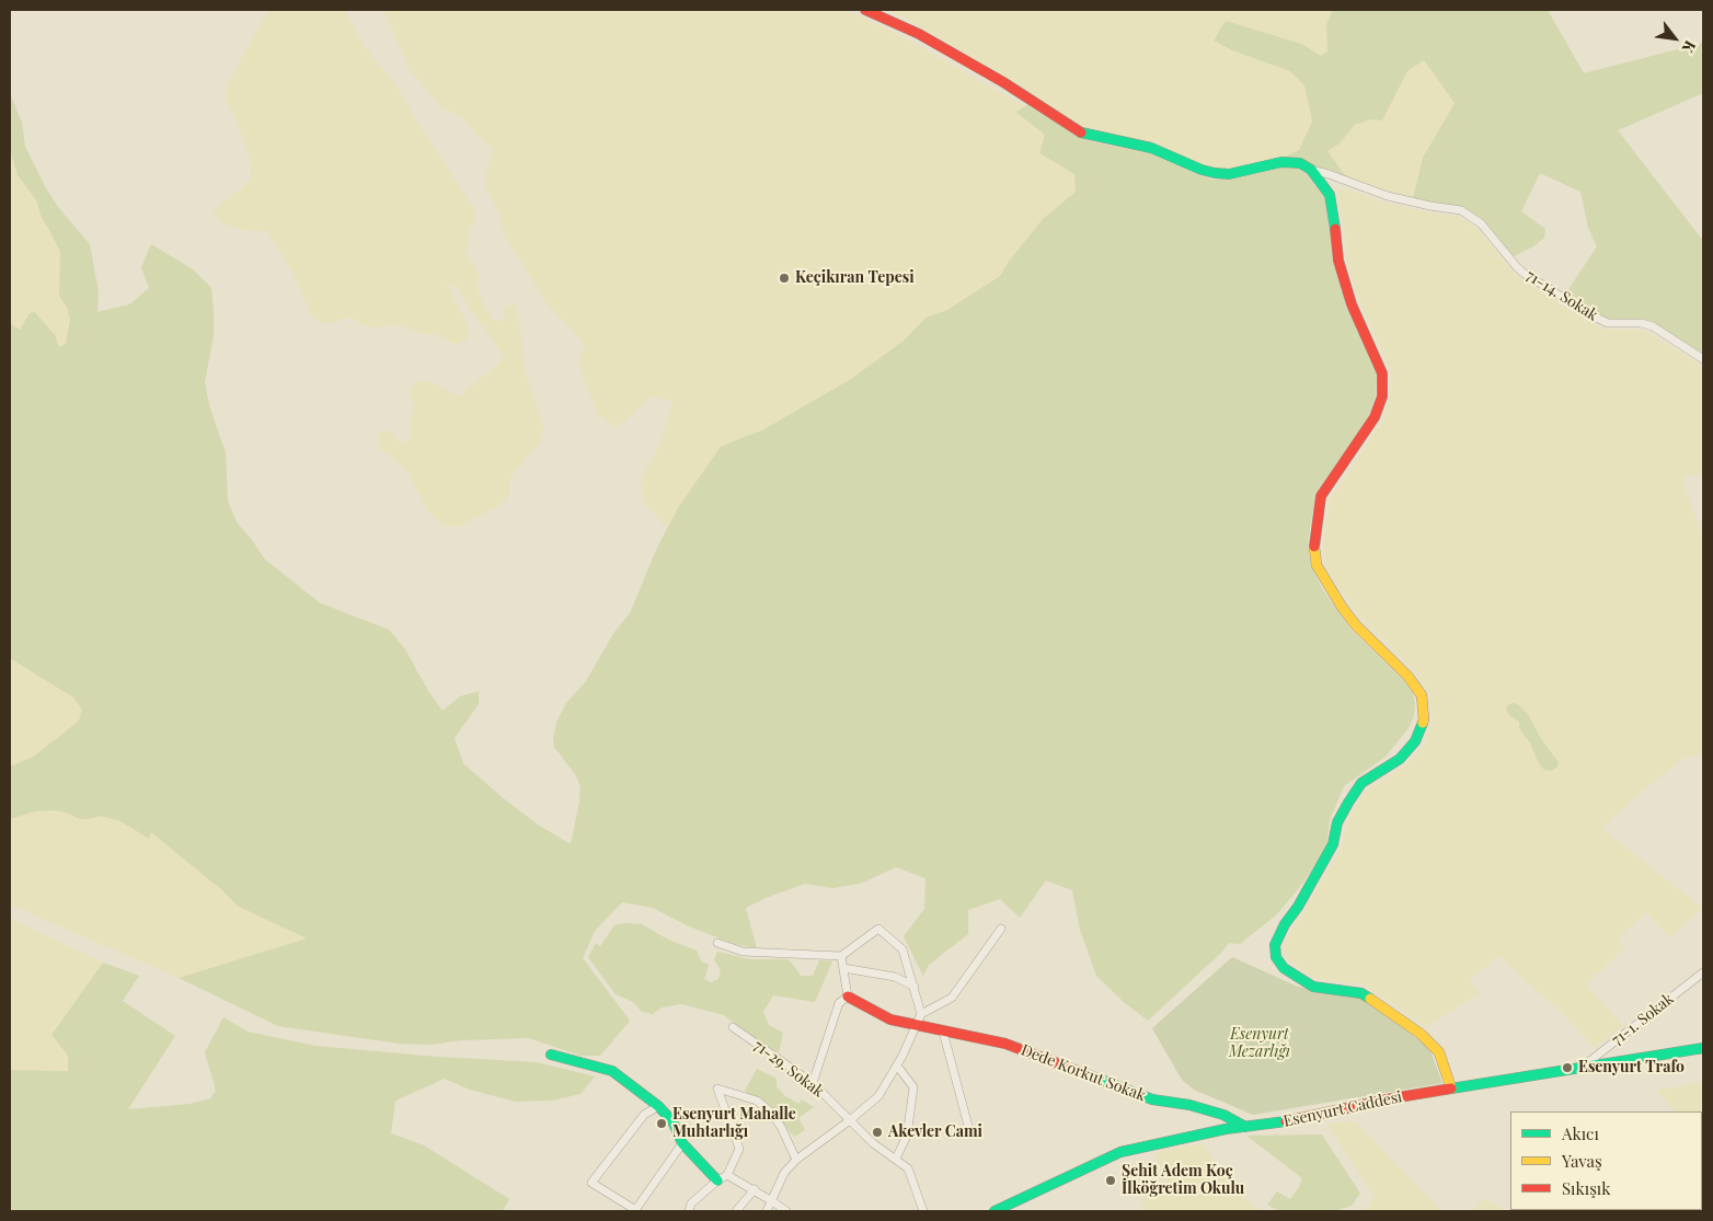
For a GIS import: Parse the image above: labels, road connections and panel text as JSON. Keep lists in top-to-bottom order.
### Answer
{
  "streets": {
    "street": [
      "71-14. Sokak",
      "71-1. Sokak",
      "71-29. Sokak",
      "Dede Korkut Sokak",
      "Esenyurt Caddesi"
    ]
  },
  "crossings": [
    ["71-1. Sokak", "Esenyurt Caddesi"],
    ["Dede Korkut Sokak", "Esenyurt Caddesi"]
  ],
  "parks": ["Esenyurt Mezarlığı"],
  "places": [
    "Keçikıran Tepesi",
    "Esenyurt Trafo",
    "Esenyurt Mahalle Muhtarlığı",
    "Akevler Cami",
    "Şehit Adem Koç İlköğretim Okulu"
  ],
  "legend": ["Akıcı", "Yavaş", "Sıkışık"],
  "north": "bottom right"
}
